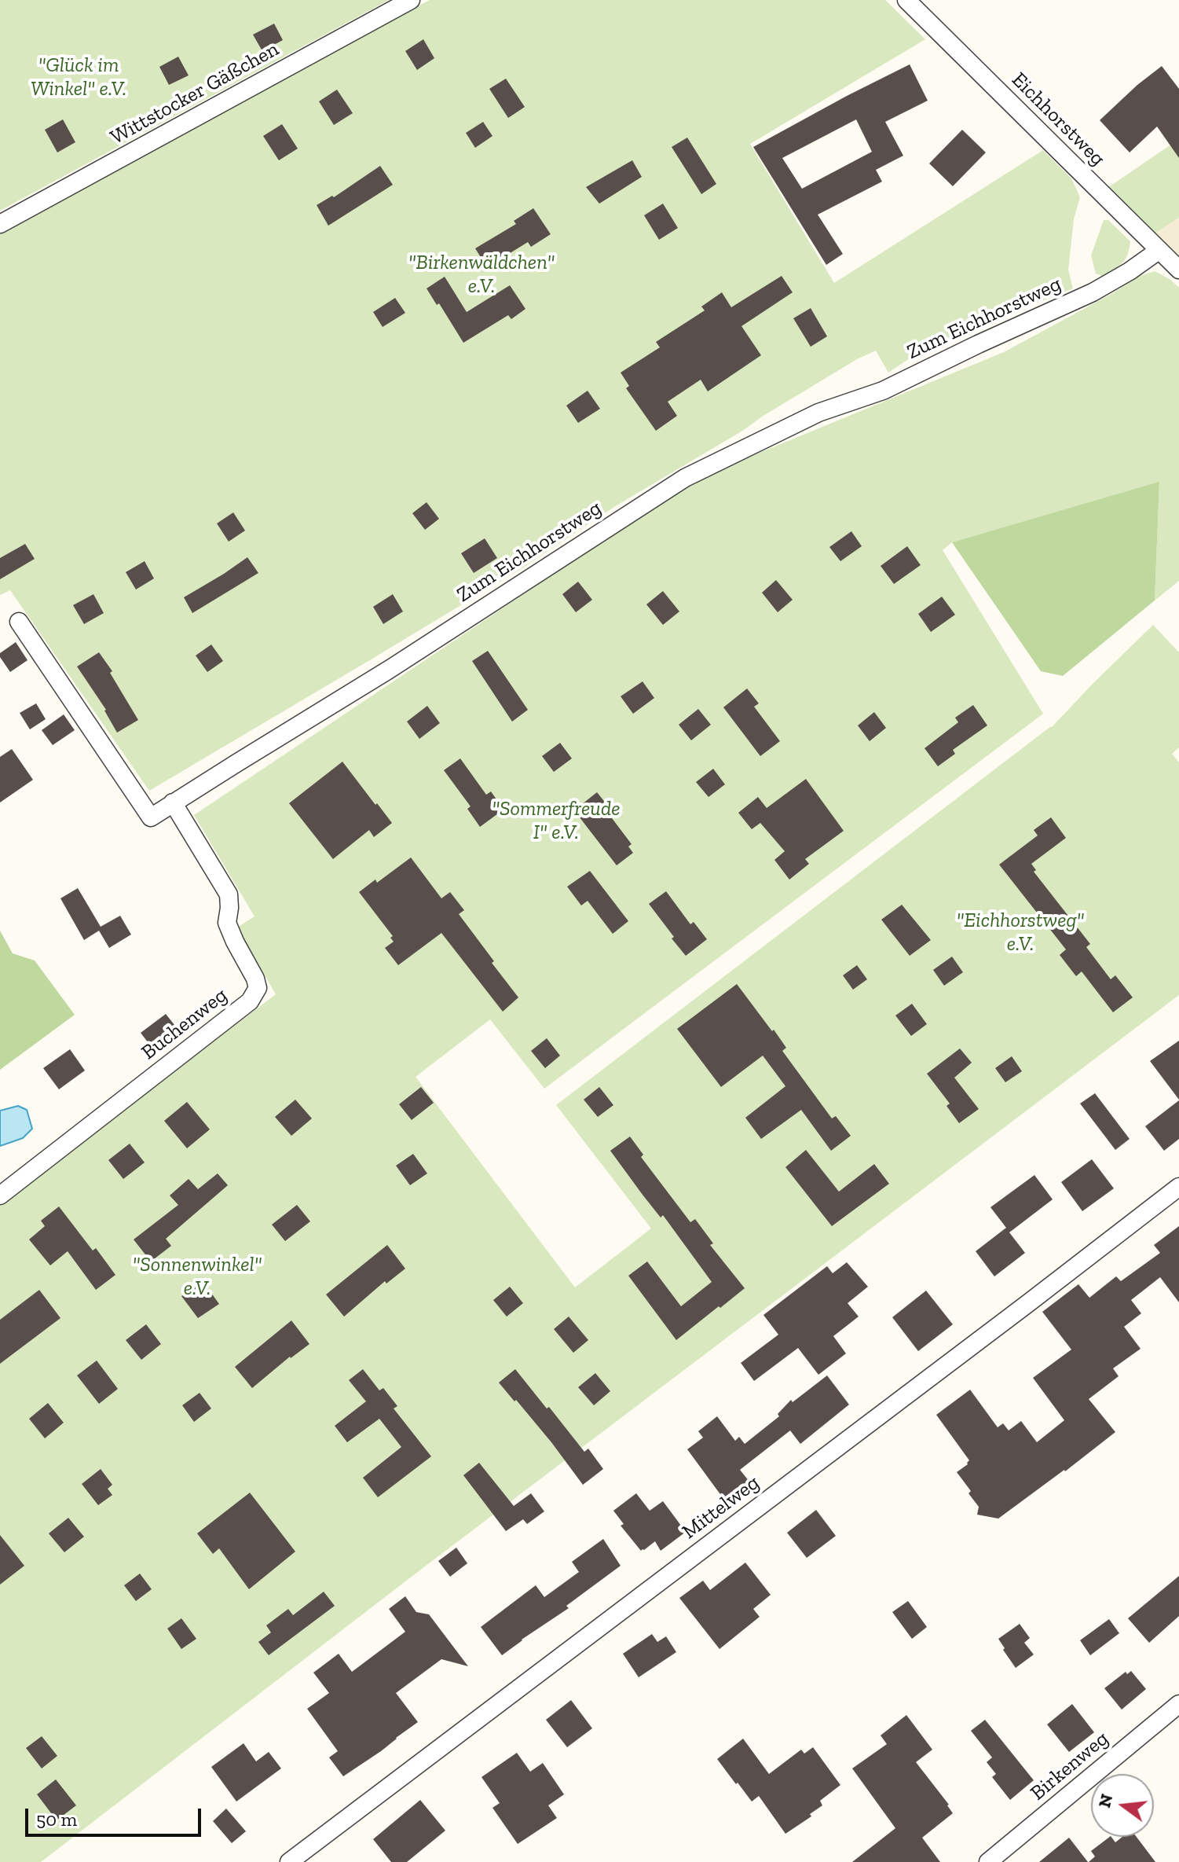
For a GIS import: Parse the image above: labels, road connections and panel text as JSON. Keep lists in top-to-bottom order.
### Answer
{
  "streets": {
    "street": [
      "Wittstocker Gäßchen",
      "Eichhorstweg",
      "Zum Eichhorstweg",
      "Buchenweg",
      "Mittelweg",
      "Birkenweg"
    ]
  },
  "crossings": [
    ["Eichhorstweg", "Zum Eichhorstweg"],
    ["Zum Eichhorstweg", "Buchenweg"]
  ],
  "parks": [
    "\"Glück im Winkel\" e.V.",
    "\"Birkenwäldchen\" e.V.",
    "\"Sommerfreude I\" e.V.",
    "\"Eichhorstweg\" e.V.",
    "\"Sonnenwinkel\" e.V."
  ],
  "scale_bar": "50 m",
  "north": "left"
}
